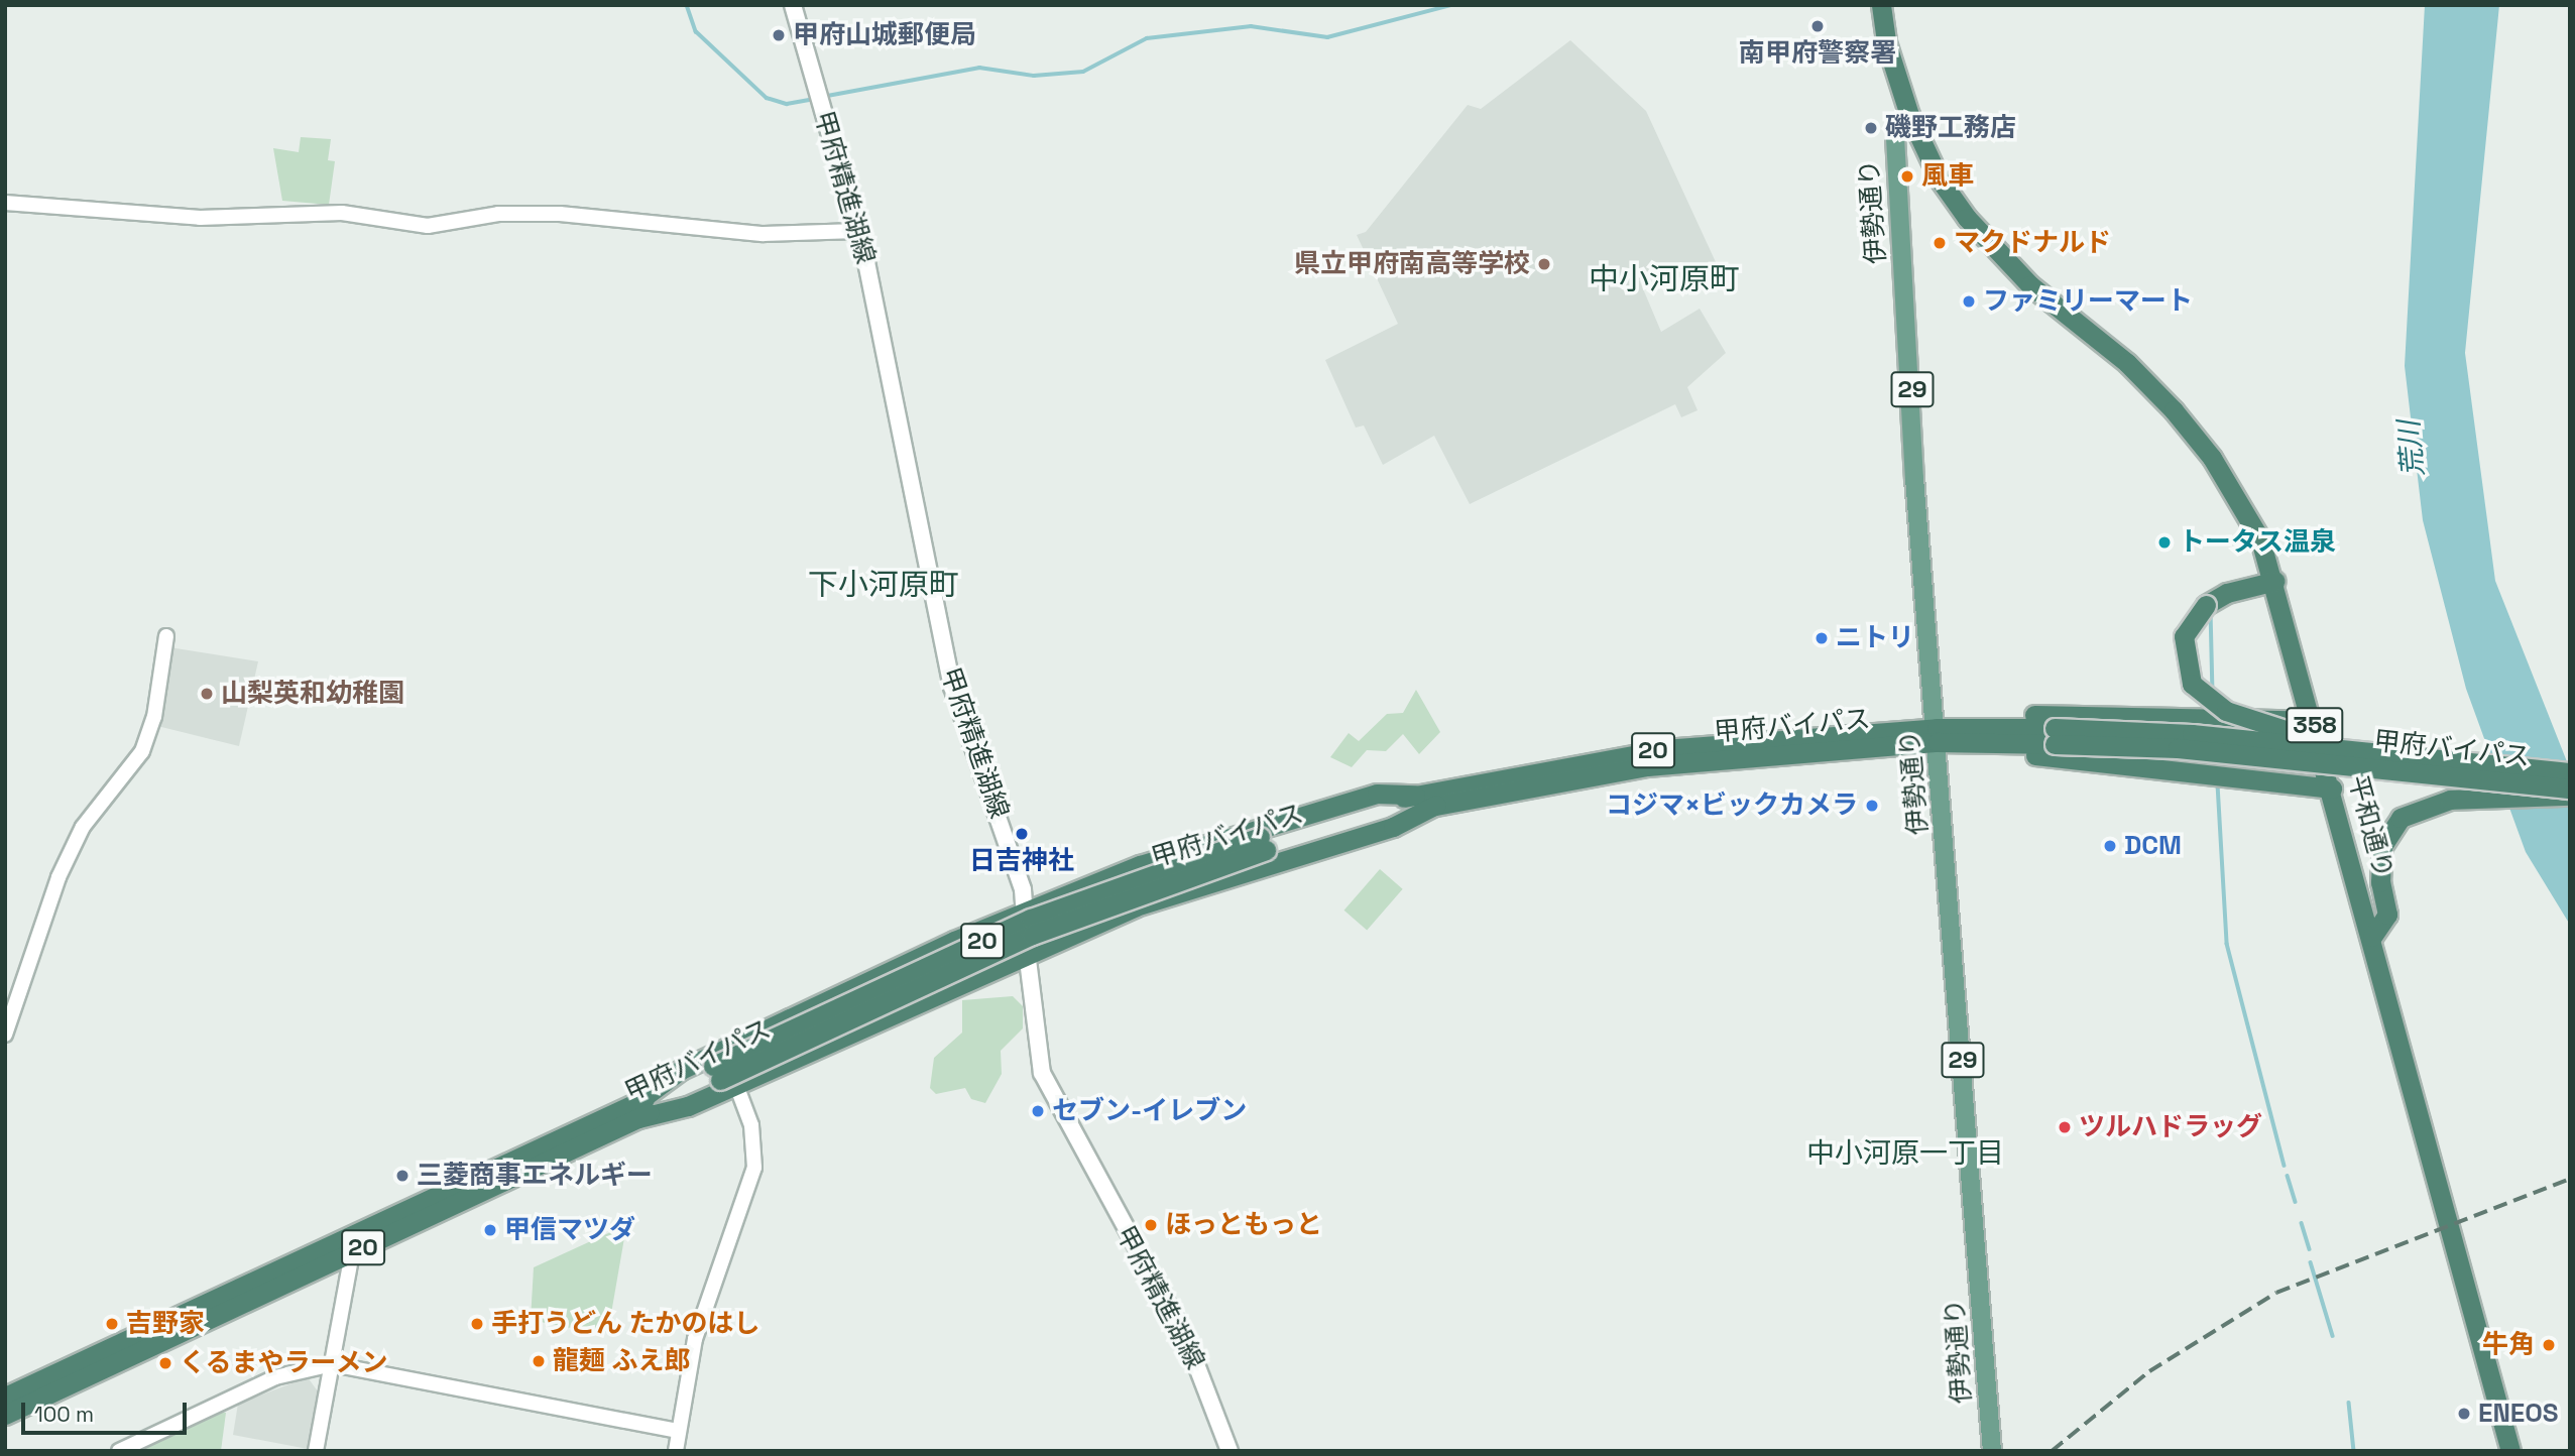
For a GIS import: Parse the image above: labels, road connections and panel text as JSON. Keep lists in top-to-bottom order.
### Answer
{
  "streets": {
    "highway": [
      "358",
      "甲府バイパス",
      "20",
      "平和通り"
    ],
    "main road": ["甲府精進湖線", "伊勢通り", "29"]
  },
  "crossings": [
    ["伊勢通り", "甲府バイパス"],
    ["伊勢通り", "平和通り"]
  ],
  "districts": ["中小河原町", "下小河原町", "中小河原一丁目"],
  "water": ["荒川"],
  "places": [
    "南甲府警察署",
    "甲府山城郵便局",
    "磯野工務店",
    "風車",
    "マクドナルド",
    "県立甲府南高等学校",
    "ファミリーマート",
    "トータス温泉",
    "ニトリ",
    "山梨英和幼稚園",
    "コジマ×ビックカメラ",
    "日吉神社",
    "DCM",
    "セブン-イレブン",
    "ツルハドラッグ",
    "三菱商事エネルギー",
    "ほっともっと",
    "甲信マツダ",
    "吉野家",
    "手打うどん たかのはし",
    "牛角",
    "龍麺 ふえ郎",
    "くるまやラーメン",
    "ENEOS"
  ],
  "scale_bar": "100 m"
}
